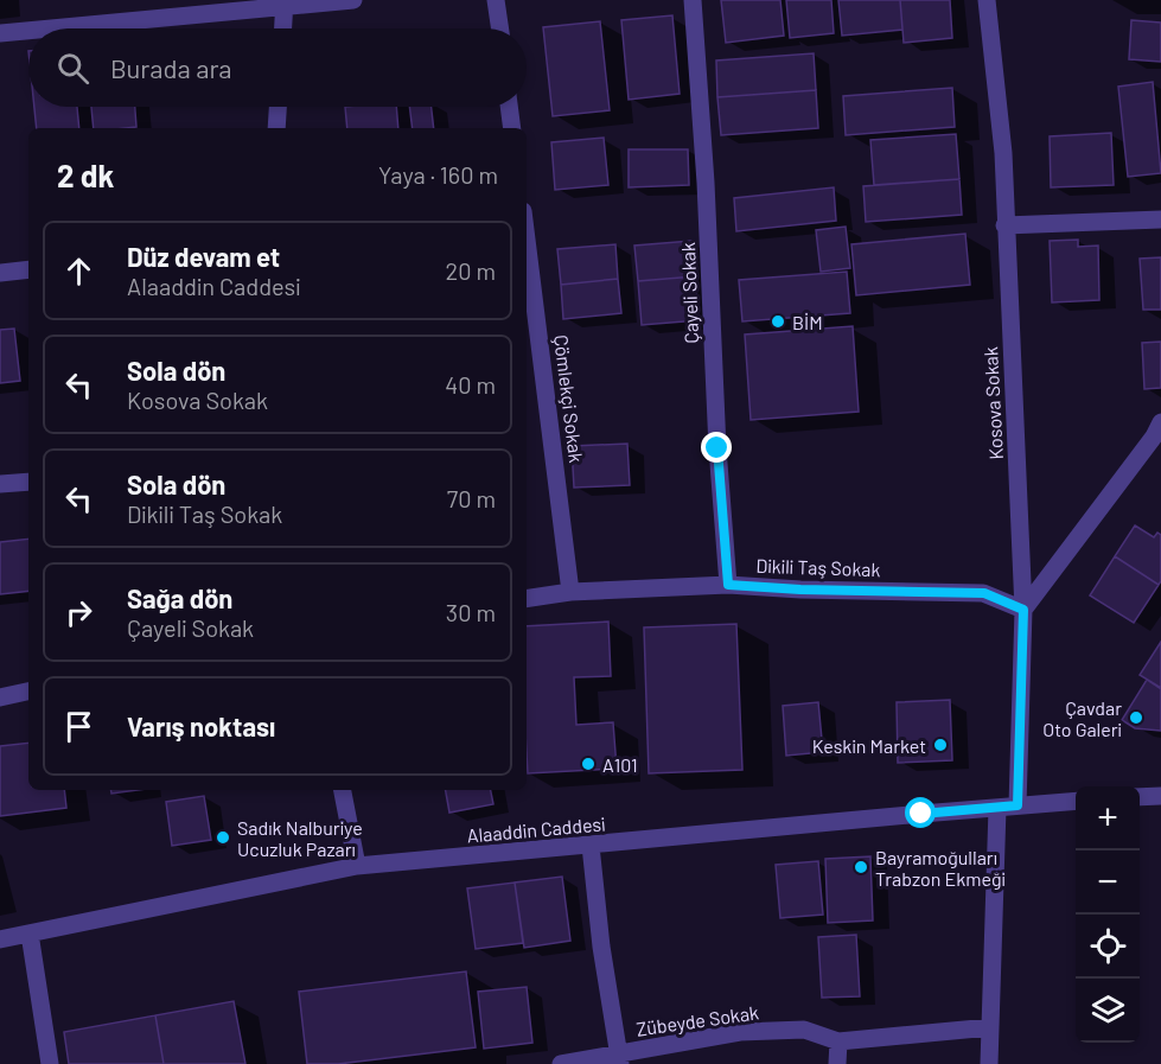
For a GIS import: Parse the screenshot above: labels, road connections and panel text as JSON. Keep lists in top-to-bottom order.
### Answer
{
  "streets": {
    "street": [
      "Çayeli Sokak",
      "Çömlekçi Sokak",
      "Kosova Sokak",
      "Dikili Taş Sokak",
      "Alaaddin Caddesi",
      "Zübeyde Sokak"
    ]
  },
  "crossings": [
    ["Çayeli Sokak", "Dikili Taş Sokak"],
    ["Çömlekçi Sokak", "Dikili Taş Sokak"],
    ["Kosova Sokak", "Dikili Taş Sokak"],
    ["Kosova Sokak", "Alaaddin Caddesi"]
  ],
  "places": [
    "BİM",
    "Çavdar Oto Galeri",
    "Keskin Market",
    "A101",
    "Sadık Nalburiye Ucuzluk Pazarı",
    "Bayramoğulları Trabzon Ekmeği"
  ],
  "page": {
    "search": "Burada ara",
    "heading": ["2 dk", "Yaya · 160 m"],
    "list": [
      ["Düz devam et", "Alaaddin Caddesi", "20 m"],
      ["Sola dön", "Kosova Sokak", "40 m"],
      ["Sola dön", "Dikili Taş Sokak", "70 m"],
      ["Sağa dön", "Çayeli Sokak", "30 m"],
      "Varış noktası"
    ],
    "map_buttons": ["+", "−"]
  }
}
